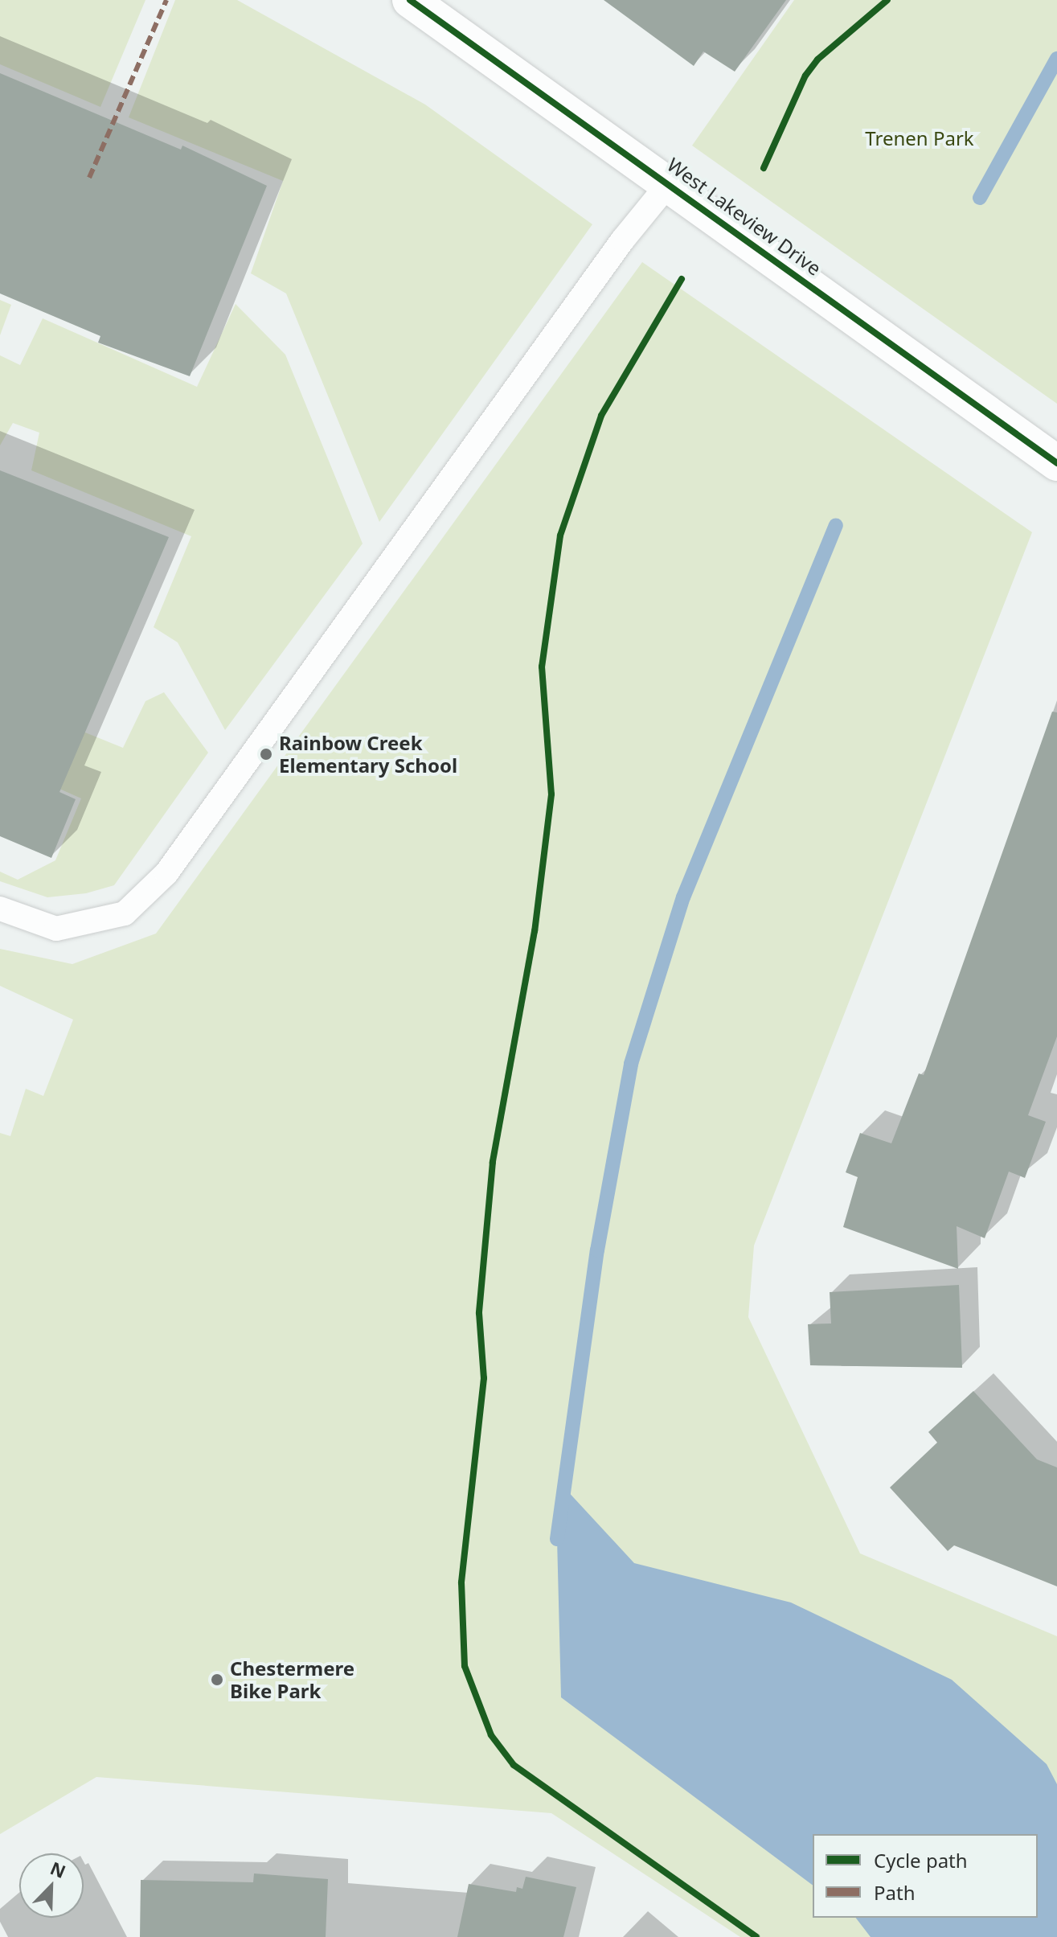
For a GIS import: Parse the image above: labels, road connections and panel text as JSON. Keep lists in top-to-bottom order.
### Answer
{
  "streets": {
    "street": ["West Lakeview Drive"]
  },
  "parks": ["Trenen Park"],
  "places": ["Rainbow Creek Elementary School", "Chestermere Bike Park"],
  "legend": ["Cycle path", "Path"],
  "north": "top right"
}
